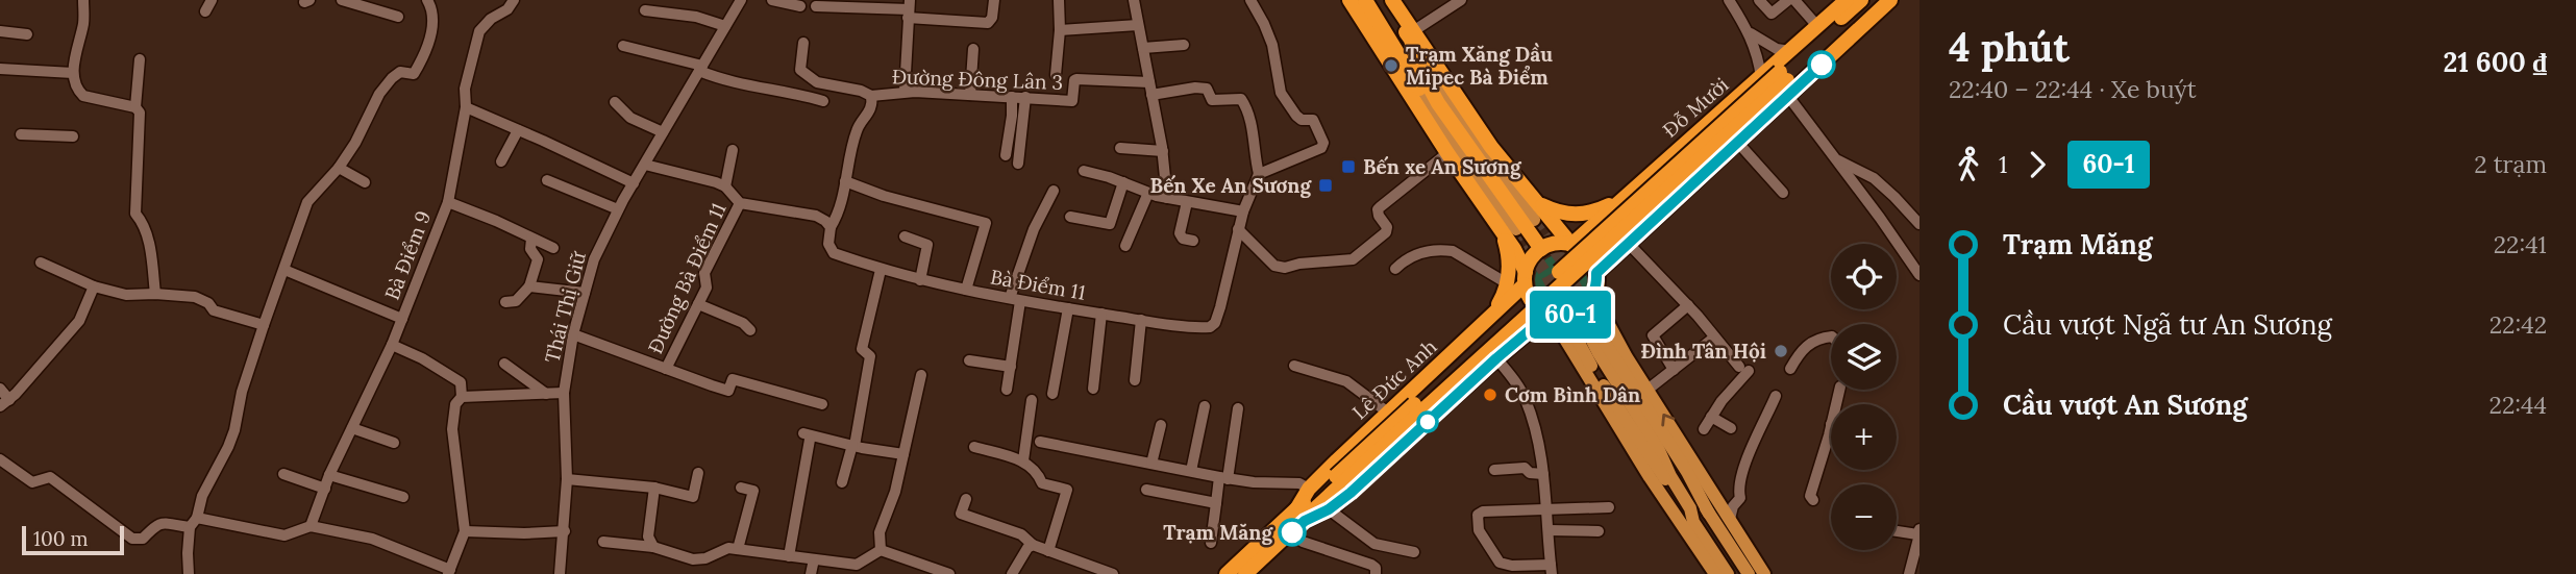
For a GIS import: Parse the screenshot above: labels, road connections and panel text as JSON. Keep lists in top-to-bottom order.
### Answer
{
  "streets": {
    "highway": ["Đỗ Mười", "Lê Đức Anh"],
    "street": [
      "Đường Đông Lân 3",
      "Bà Điểm 9",
      "Đường Bà Điểm 11",
      "Bà Điểm 11",
      "Thái Thị Giữ"
    ]
  },
  "crossings": [
    ["Đỗ Mười", "Lê Đức Anh"]
  ],
  "places": {
    "other": [
      "Trạm Xăng Dầu Mipec Bà Điểm",
      "Đình Tân Hội",
      "Cơm Bình Dân",
      "Trạm Măng"
    ],
    "transit": ["Bến xe An Sương", "Bến Xe An Sương"]
  },
  "lines": ["bus line 60-1"],
  "scale_bar": "100 m",
  "page": {
    "on_map": "60-1",
    "heading": ["4 phút", "22:40 – 22:44 · Xe buýt", "21 600 ₫"],
    "legs": ["1", "60-1", "2 trạm"],
    "list": [
      {
        "name": "Trạm Măng",
        "value": "22:41"
      },
      {
        "name": "Cầu vượt Ngã tư An Sương",
        "value": "22:42"
      },
      {
        "name": "Cầu vượt An Sương",
        "value": "22:44"
      }
    ],
    "map_buttons": ["+", "−"],
    "scale": "100 m"
  }
}
